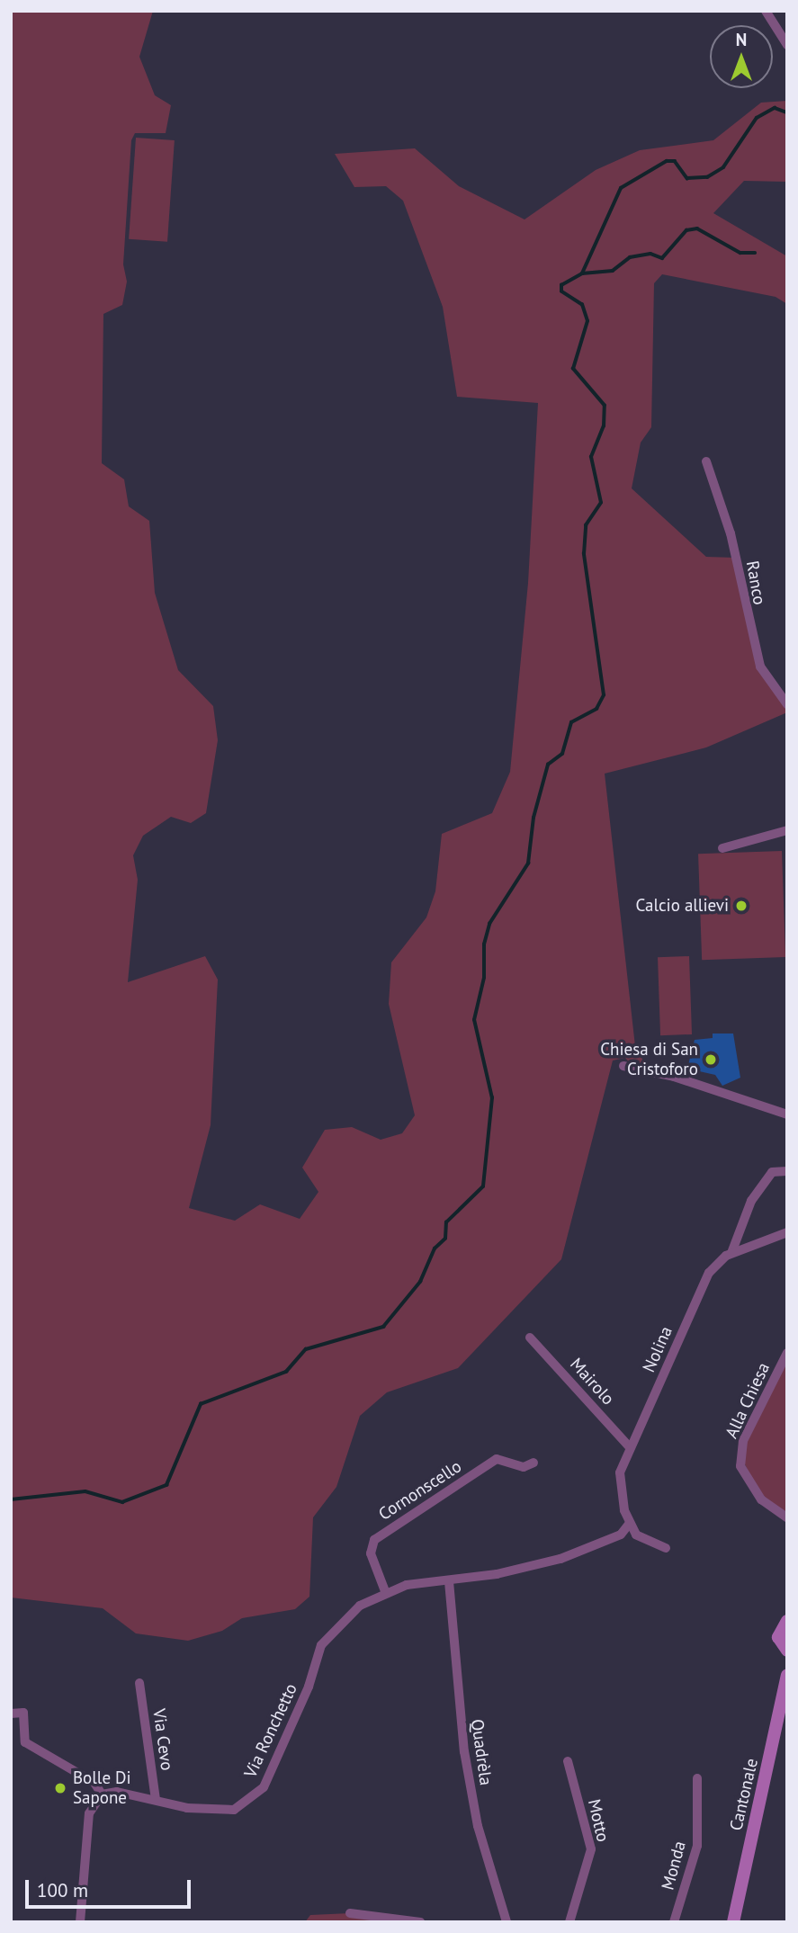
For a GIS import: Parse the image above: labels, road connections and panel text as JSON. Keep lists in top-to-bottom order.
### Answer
{
  "streets": {
    "street": [
      "Ranco",
      "Nolina",
      "Mairolo",
      "Alla Chiesa",
      "Cornonscello",
      "Via Ronchetto",
      "Via Cevo",
      "Quadrèla",
      "Cantonale",
      "Motto",
      "Monda"
    ]
  },
  "crossings": [
    ["Nolina", "Mairolo"],
    ["Cornonscello", "Via Ronchetto"],
    ["Via Ronchetto", "Via Cevo"]
  ],
  "places": ["Calcio allievi", "Chiesa di San Cristoforo", "Bolle Di Sapone"],
  "scale_bar": "100 m",
  "north": "top"
}
